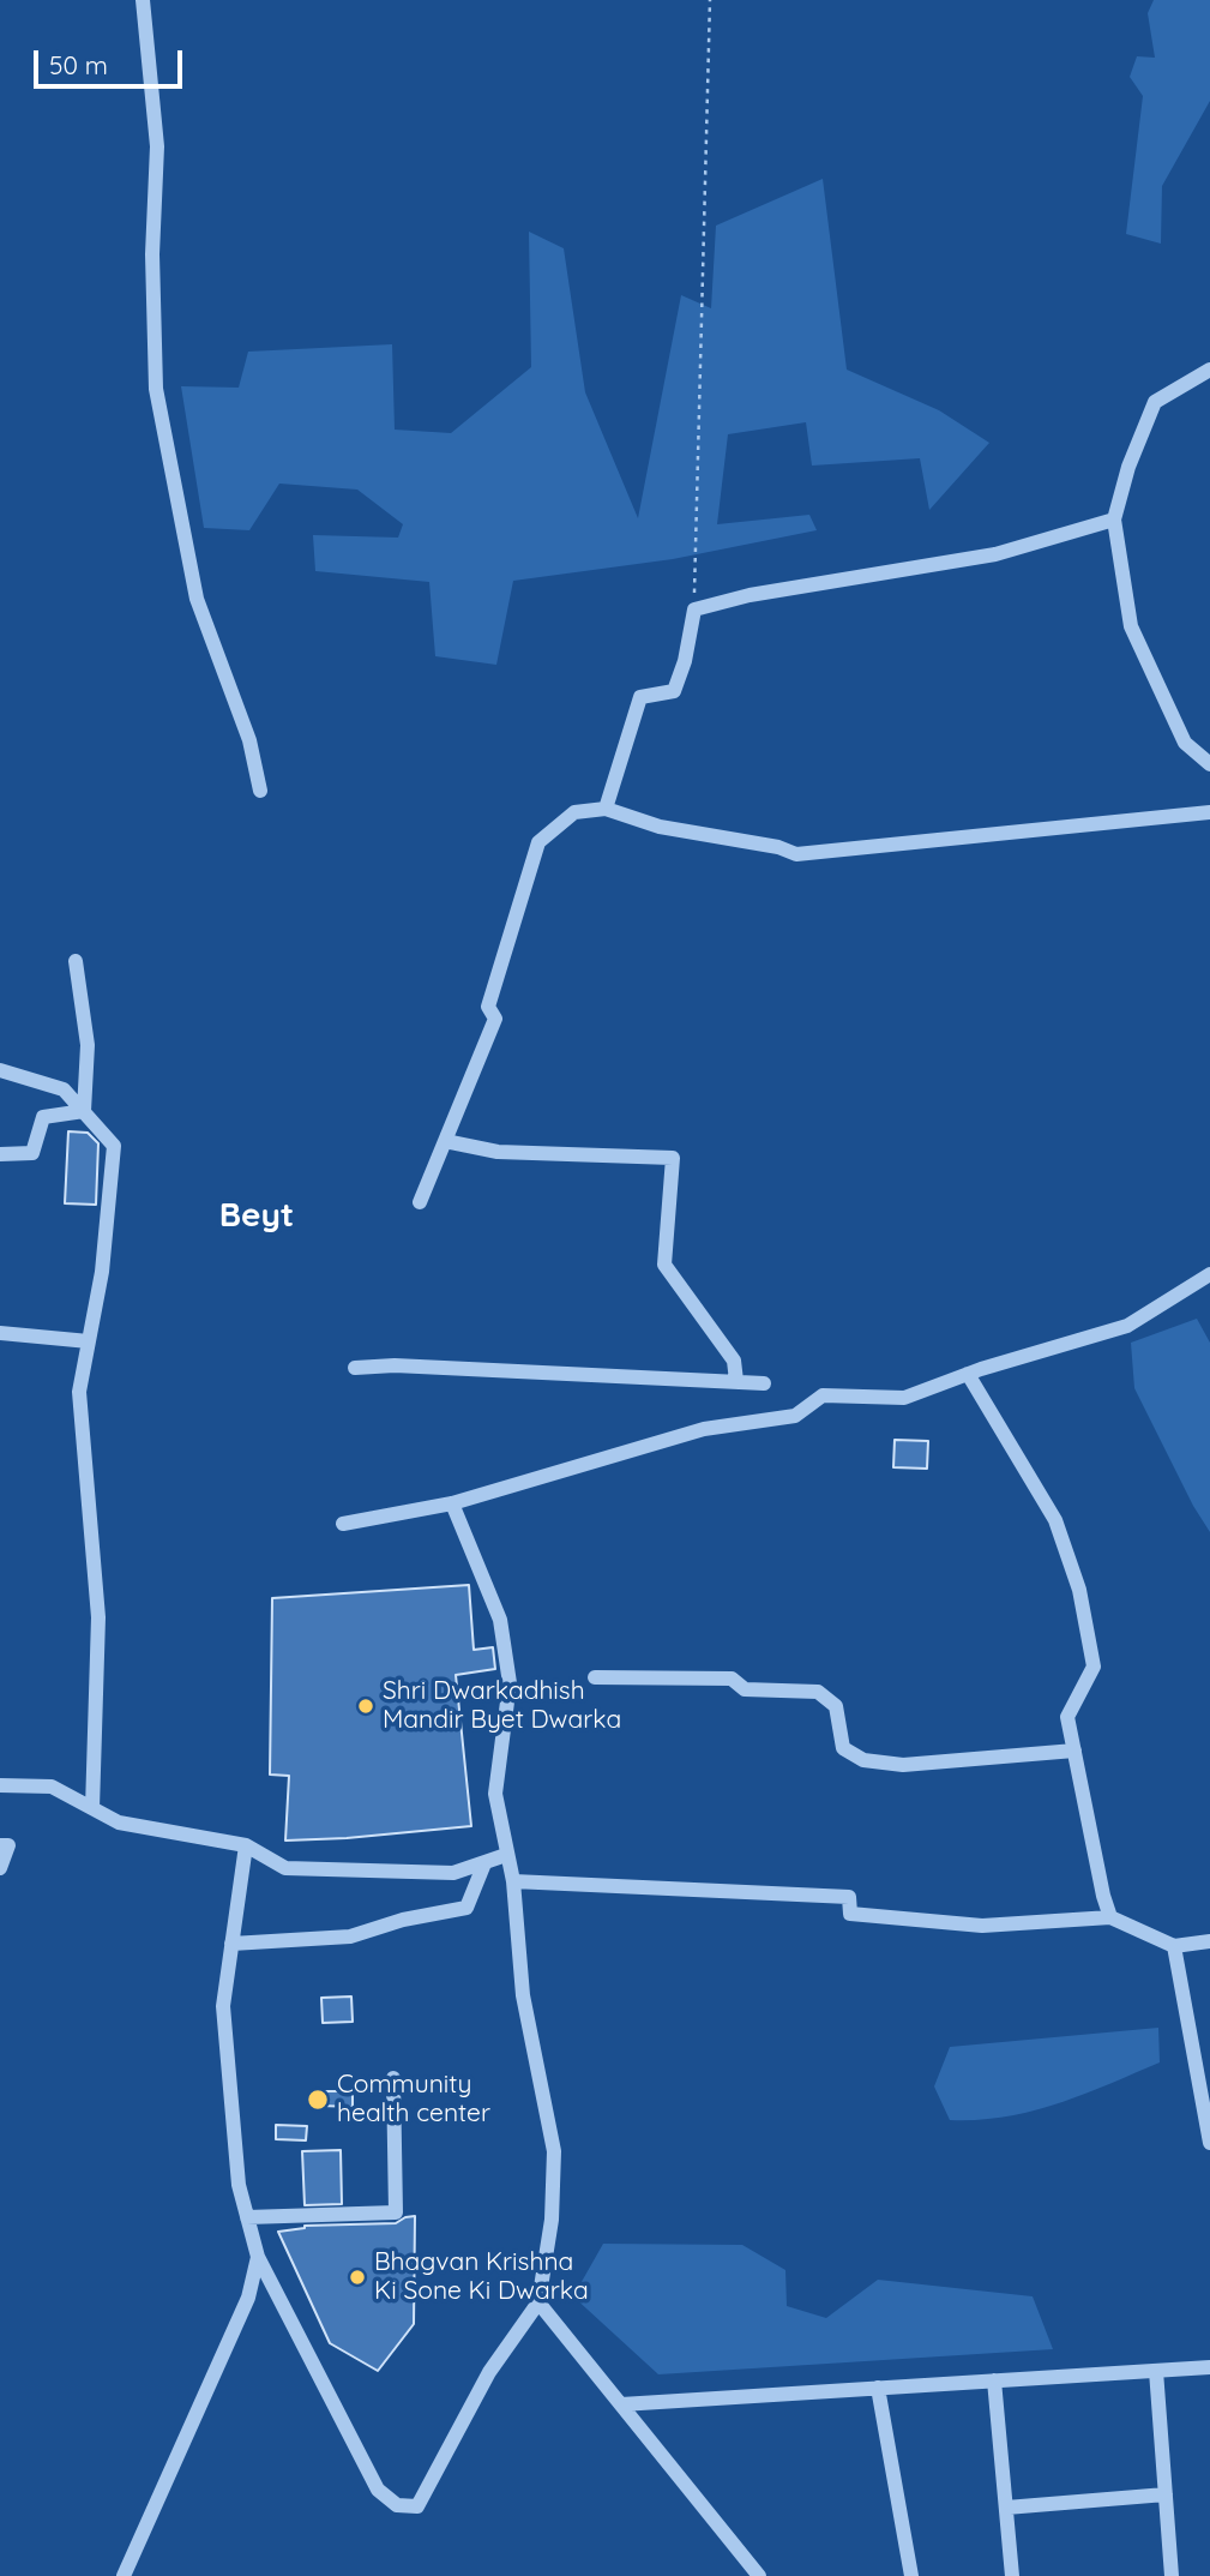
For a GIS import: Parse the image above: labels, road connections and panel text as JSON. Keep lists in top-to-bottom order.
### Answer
{
  "districts": ["Beyt"],
  "places": ["Shri Dwarkadhish Mandir Byet Dwarka", "Community health center", "Bhagvan Krishna Ki Sone Ki Dwarka"],
  "scale_bar": "50 m"
}
